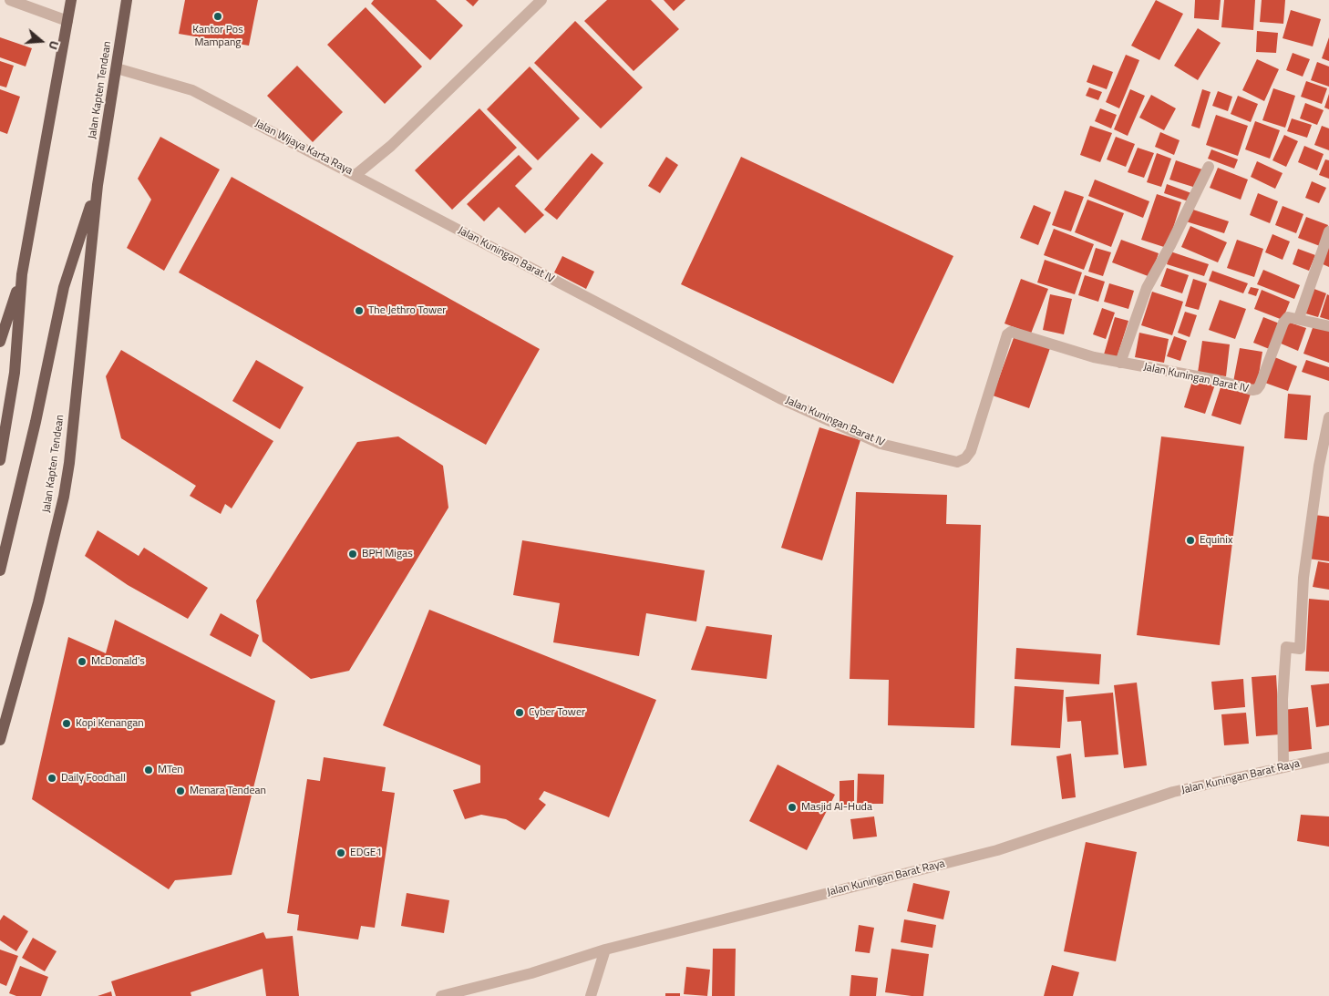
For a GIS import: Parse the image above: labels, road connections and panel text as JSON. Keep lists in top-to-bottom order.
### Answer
{
  "streets": {
    "main road": ["Jalan Kapten Tendean"],
    "street": ["Jalan Wijaya Karta Raya", "Jalan Kuningan Barat IV", "Jalan Kuningan Barat Raya"]
  },
  "crossings": [
    ["Jalan Kapten Tendean", "Jalan Wijaya Karta Raya"],
    ["Jalan Wijaya Karta Raya", "Jalan Kuningan Barat IV"]
  ],
  "places": [
    "Kantor Pos Mampang",
    "The Jethro Tower",
    "Equinix",
    "BPH Migas",
    "McDonald's",
    "Cyber Tower",
    "Kopi Kenangan",
    "MTen",
    "Daily Foodhall",
    "Menara Tendean",
    "Masjid Al-Huda",
    "EDGE1"
  ],
  "north": "right"
}
